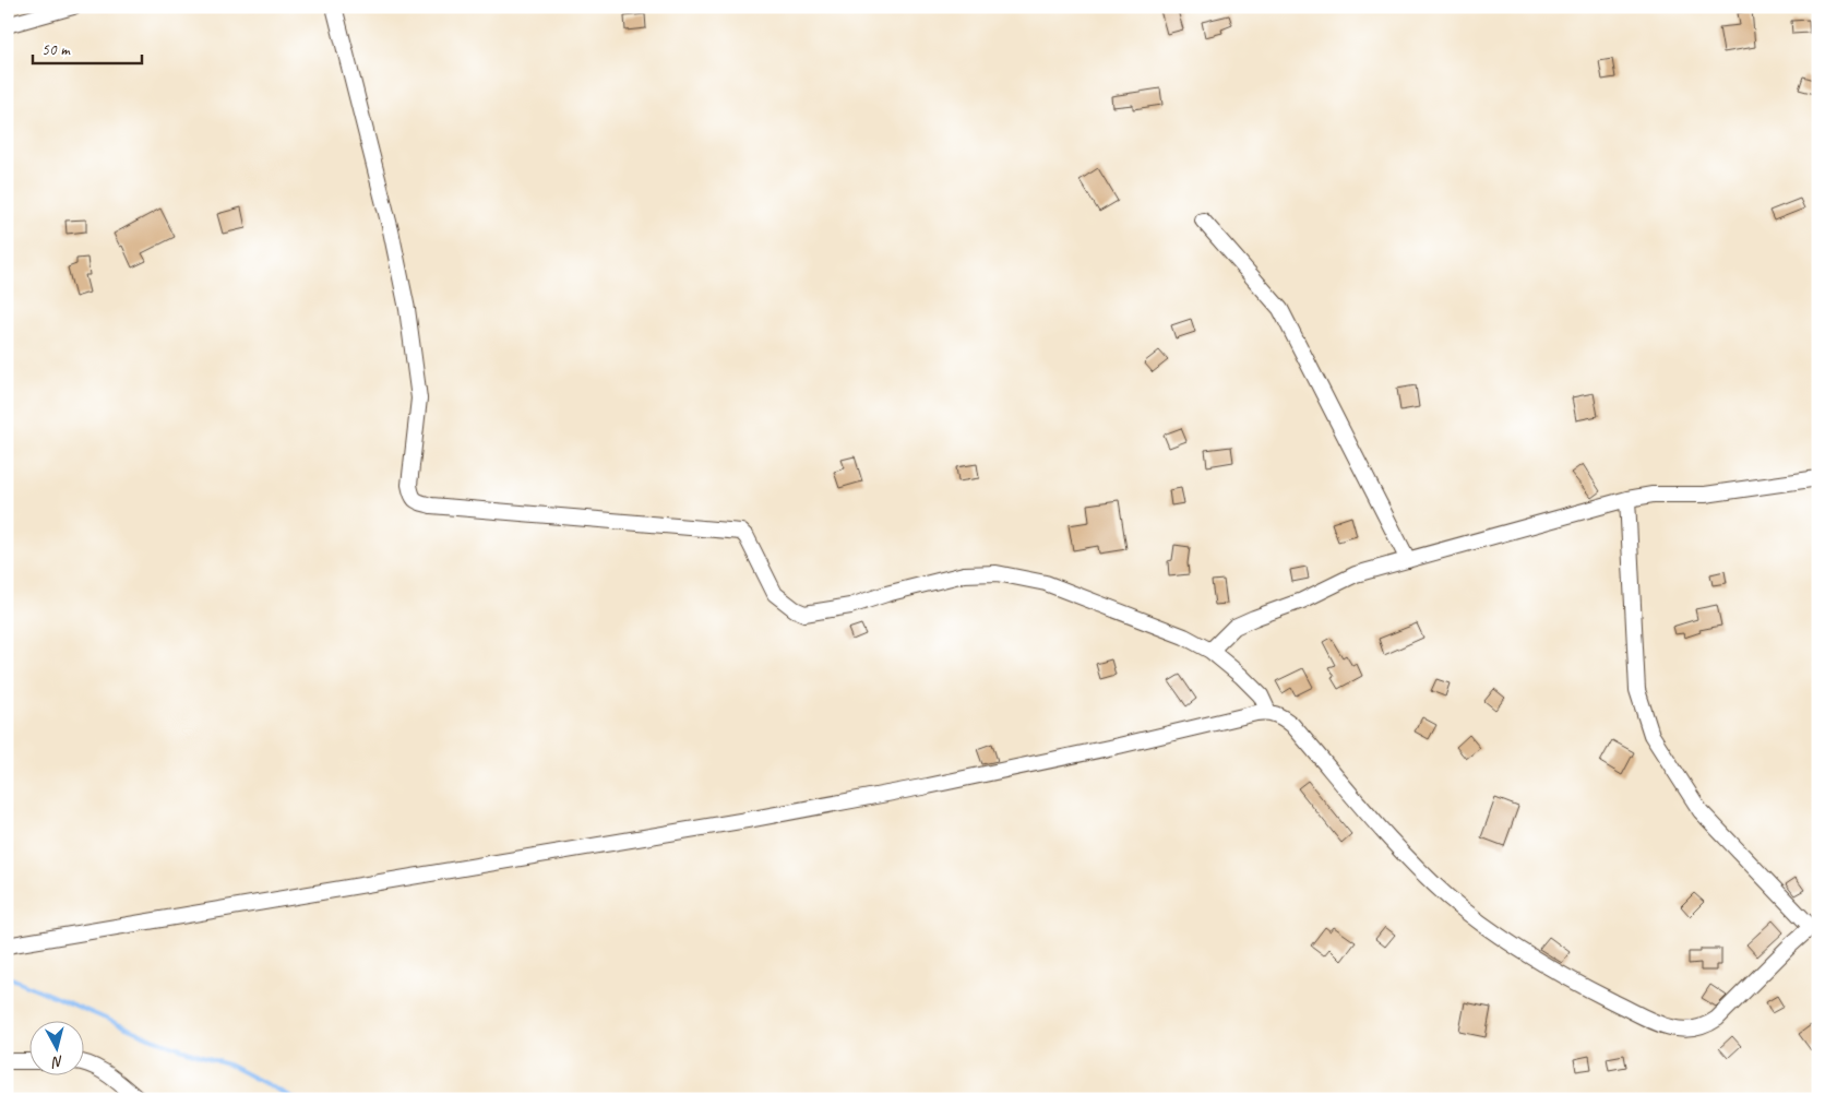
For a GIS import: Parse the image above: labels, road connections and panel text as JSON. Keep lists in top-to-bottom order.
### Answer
{
  "scale_bar": "50 m",
  "north": "bottom"
}
